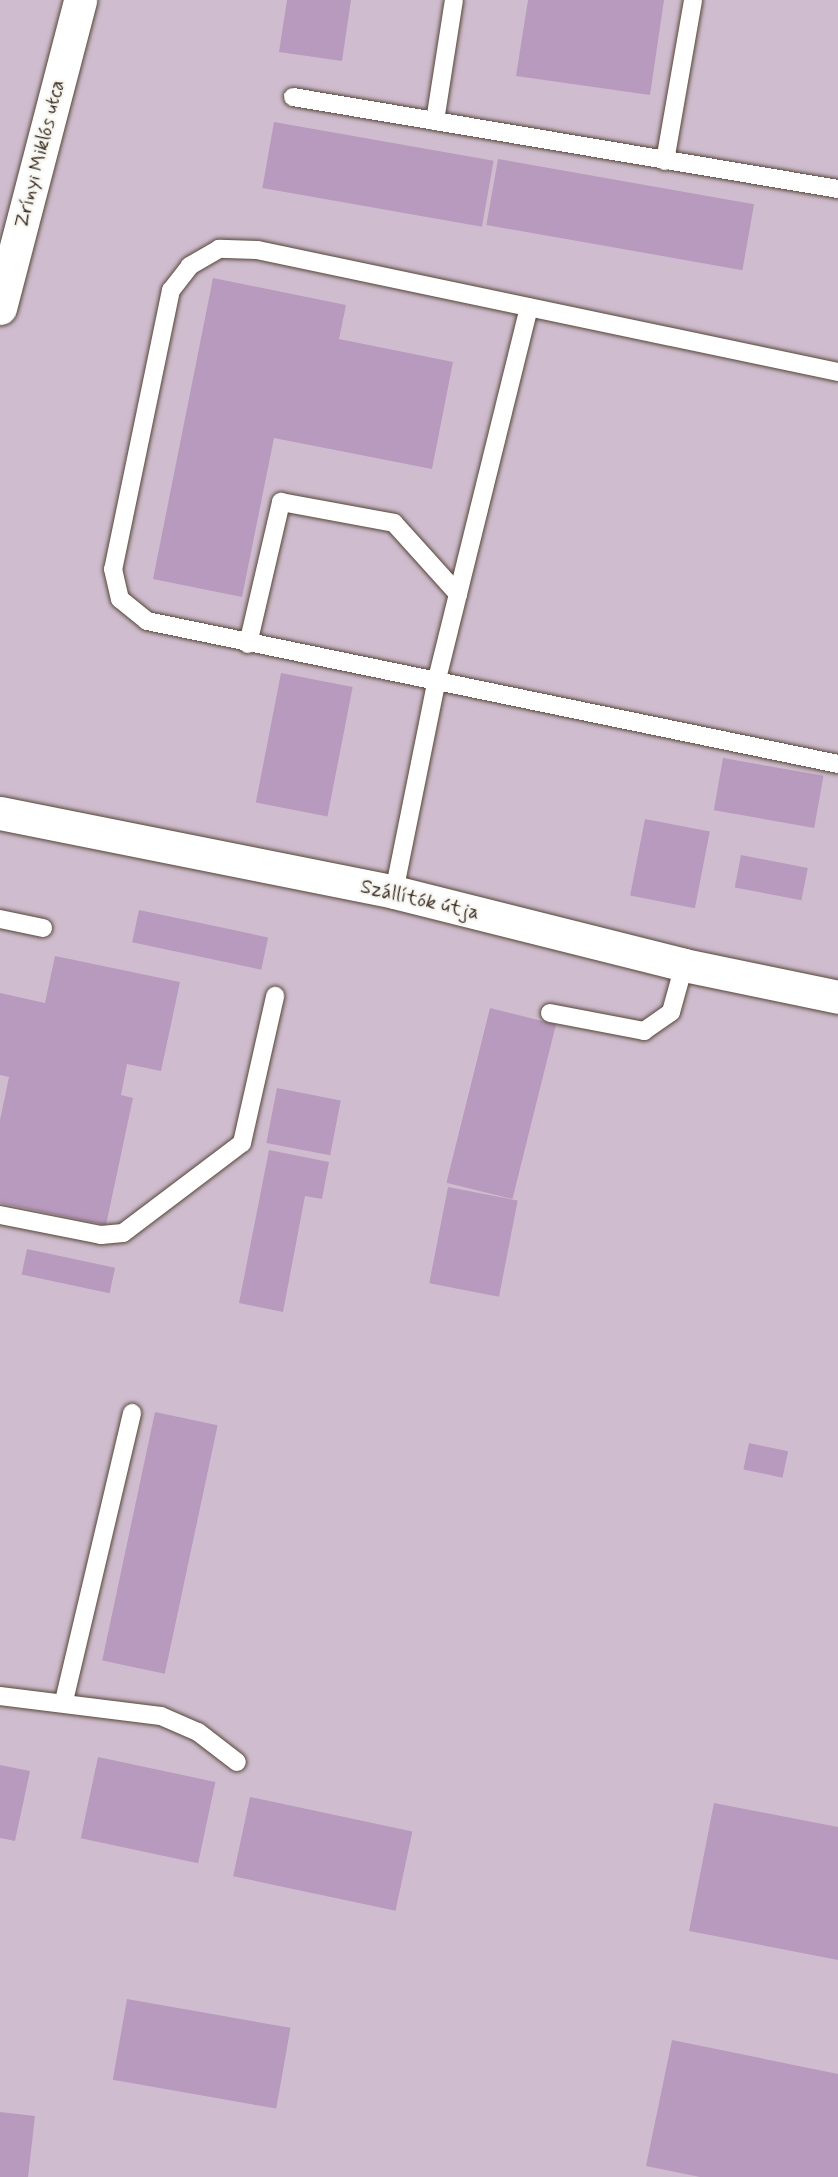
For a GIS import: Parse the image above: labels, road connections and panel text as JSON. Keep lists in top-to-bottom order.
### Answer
{
  "streets": {
    "street": ["Zrínyi Miklós utca", "Szállítók útja"]
  }
}
